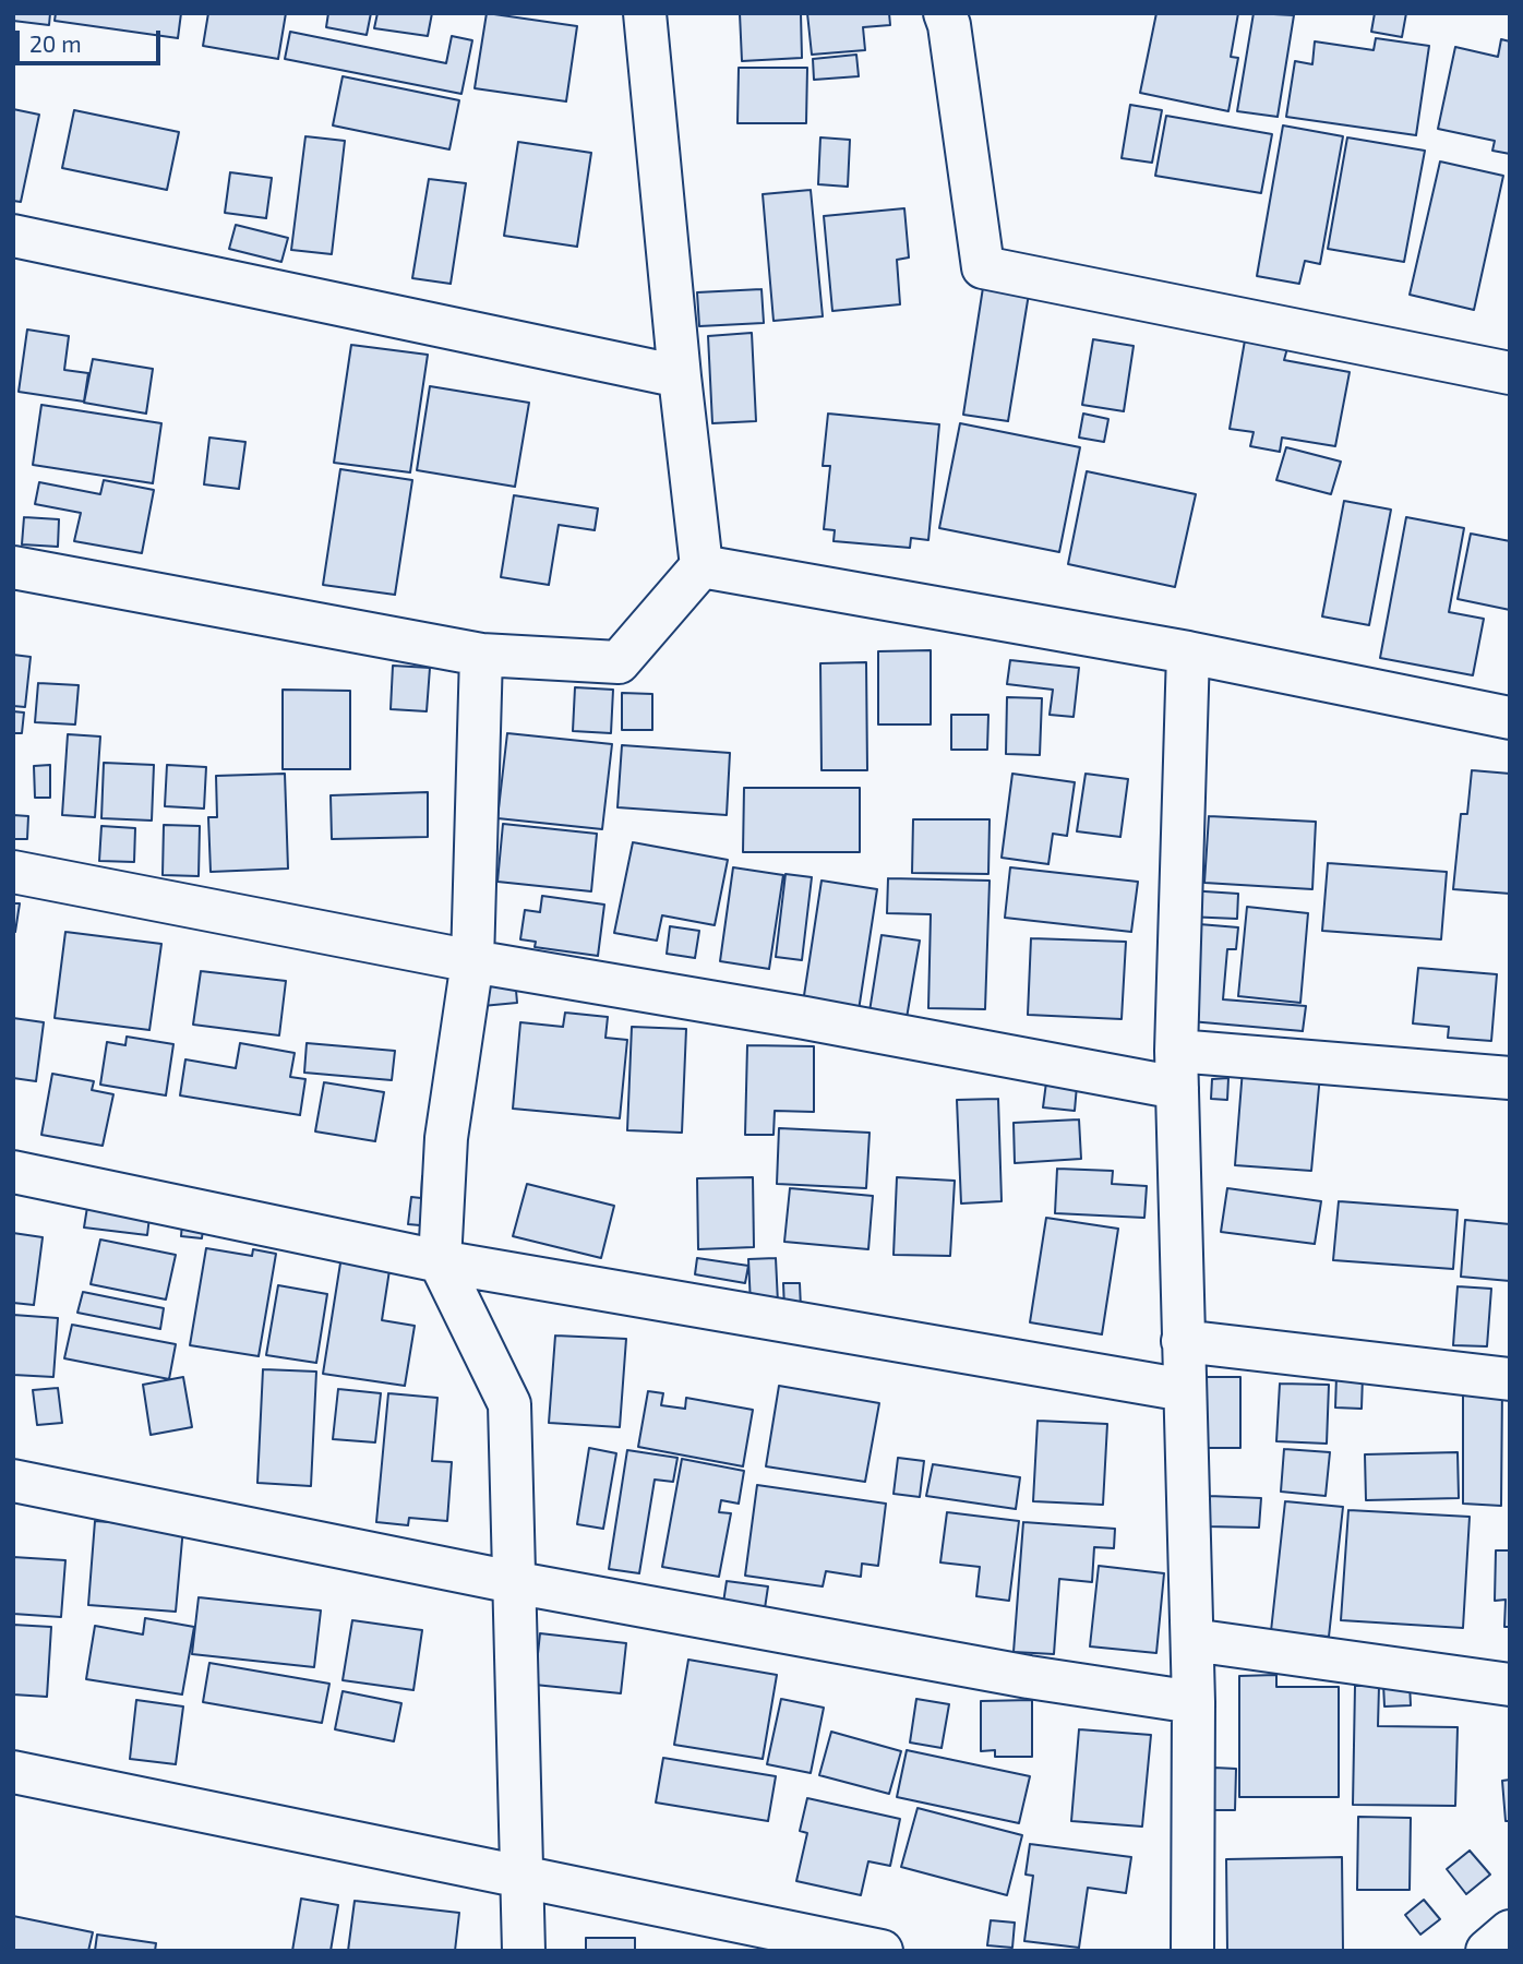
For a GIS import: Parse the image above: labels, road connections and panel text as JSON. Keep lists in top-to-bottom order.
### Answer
{
  "scale_bar": "20 m"
}
